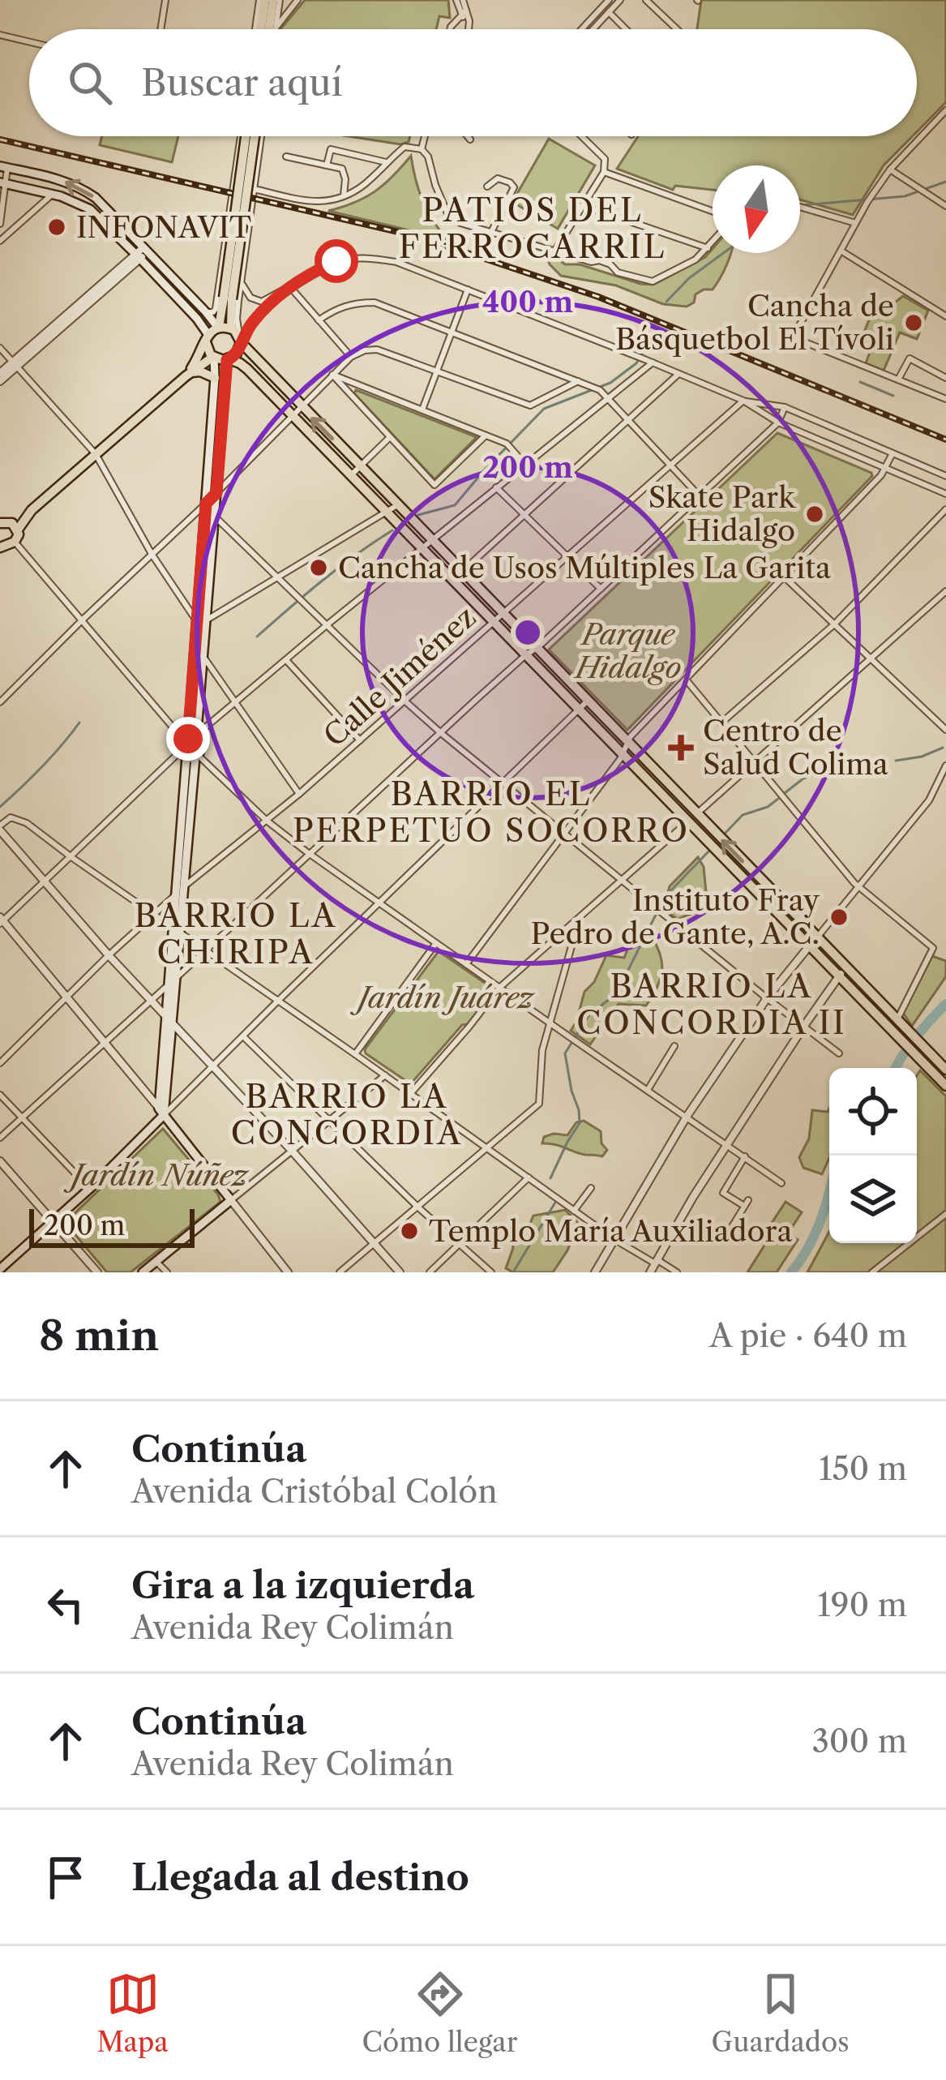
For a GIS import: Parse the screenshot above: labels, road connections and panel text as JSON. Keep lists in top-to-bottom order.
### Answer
{
  "streets": {
    "street": ["Calle Jiménez"]
  },
  "districts": [
    "PATIOS DEL FERROCARRIL",
    "BARRIO EL PERPETUO SOCORRO",
    "BARRIO LA CHIRIPA",
    "BARRIO LA CONCORDIA II",
    "BARRIO LA CONCORDIA"
  ],
  "parks": ["Parque Hidalgo", "Jardín Juárez", "Jardín Núñez"],
  "places": {
    "other": [
      "INFONAVIT",
      "Cancha de Básquetbol El Tívoli",
      "Skate Park Hidalgo",
      "Cancha de Usos Múltiples La Garita",
      "Instituto Fray Pedro de Gante, A.C.",
      "Templo María Auxiliadora"
    ],
    "health": ["Centro de Salud Colima"]
  },
  "scale_bar": "200 m",
  "north": "bottom",
  "page": {
    "search": "Buscar aquí",
    "scale": "200 m",
    "heading": ["8 min", "A pie · 640 m"],
    "list": [
      ["Continúa", "Avenida Cristóbal Colón", "150 m"],
      ["Gira a la izquierda", "Avenida Rey Colimán", "190 m"],
      ["Continúa", "Avenida Rey Colimán", "300 m"],
      "Llegada al destino"
    ],
    "nav": ["Mapa", "Cómo llegar", "Guardados"]
  },
  "rings": ["400 m", "200 m"]
}
